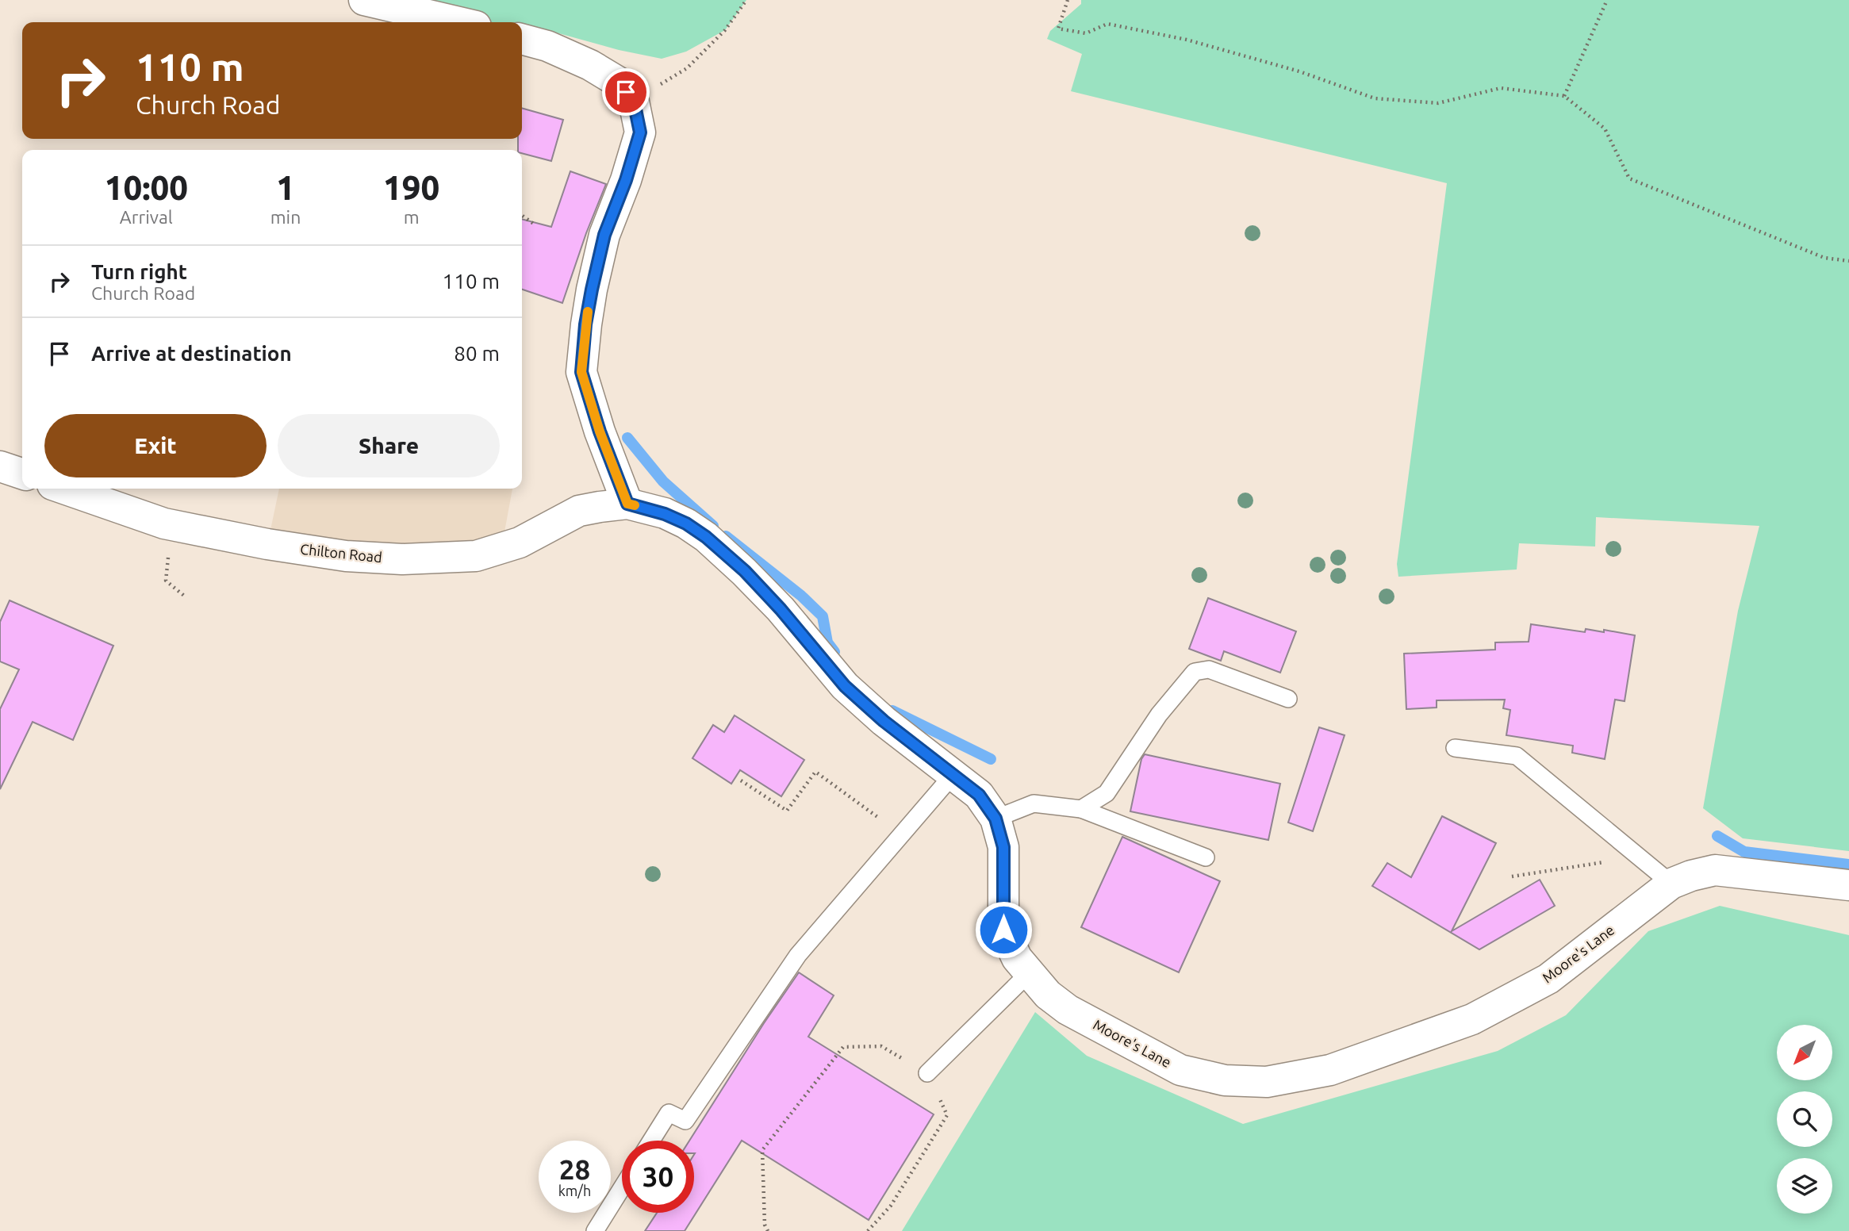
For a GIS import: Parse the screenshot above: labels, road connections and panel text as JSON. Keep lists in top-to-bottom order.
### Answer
{
  "streets": {
    "street": ["Chilton Road", "Moore's Lane"]
  },
  "crossings": [
    ["Chilton Road", "Moore's Lane"]
  ],
  "north": "bottom left",
  "page": {
    "turn": ["110 m", "Church Road"],
    "eta": [
      "10:00",
      "Arrival",
      "1",
      "min",
      "190",
      "m"
    ],
    "list": [
      {
        "name": "Turn right",
        "note": "Church Road",
        "value": "110 m"
      },
      {
        "name": "Arrive at destination",
        "value": "80 m"
      }
    ],
    "buttons": ["Exit", "Share"],
    "speed": "28 km/h",
    "limit": "30"
  }
}
